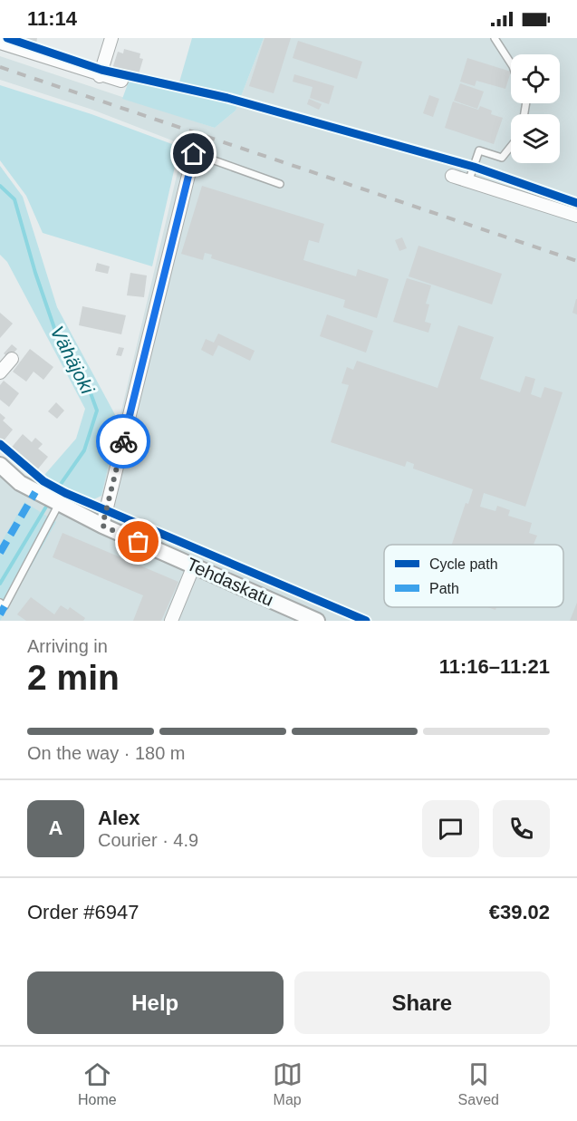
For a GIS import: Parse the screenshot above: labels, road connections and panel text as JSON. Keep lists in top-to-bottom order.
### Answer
{
  "streets": {
    "street": ["Tehdaskatu"]
  },
  "water": ["Vähäjoki"],
  "legend": ["Cycle path", "Path"],
  "page": {
    "status": "11:14",
    "heading": ["2 min", "Arriving in", "11:16–11:21"],
    "panel": [
      "Alex",
      "Courier · 4.9",
      "Order #6947",
      "€39.02"
    ],
    "bar": "On the way · 180 m",
    "round": "A",
    "buttons": ["Help", "Share"],
    "tabs": ["Home", "Map", "Saved"]
  }
}
